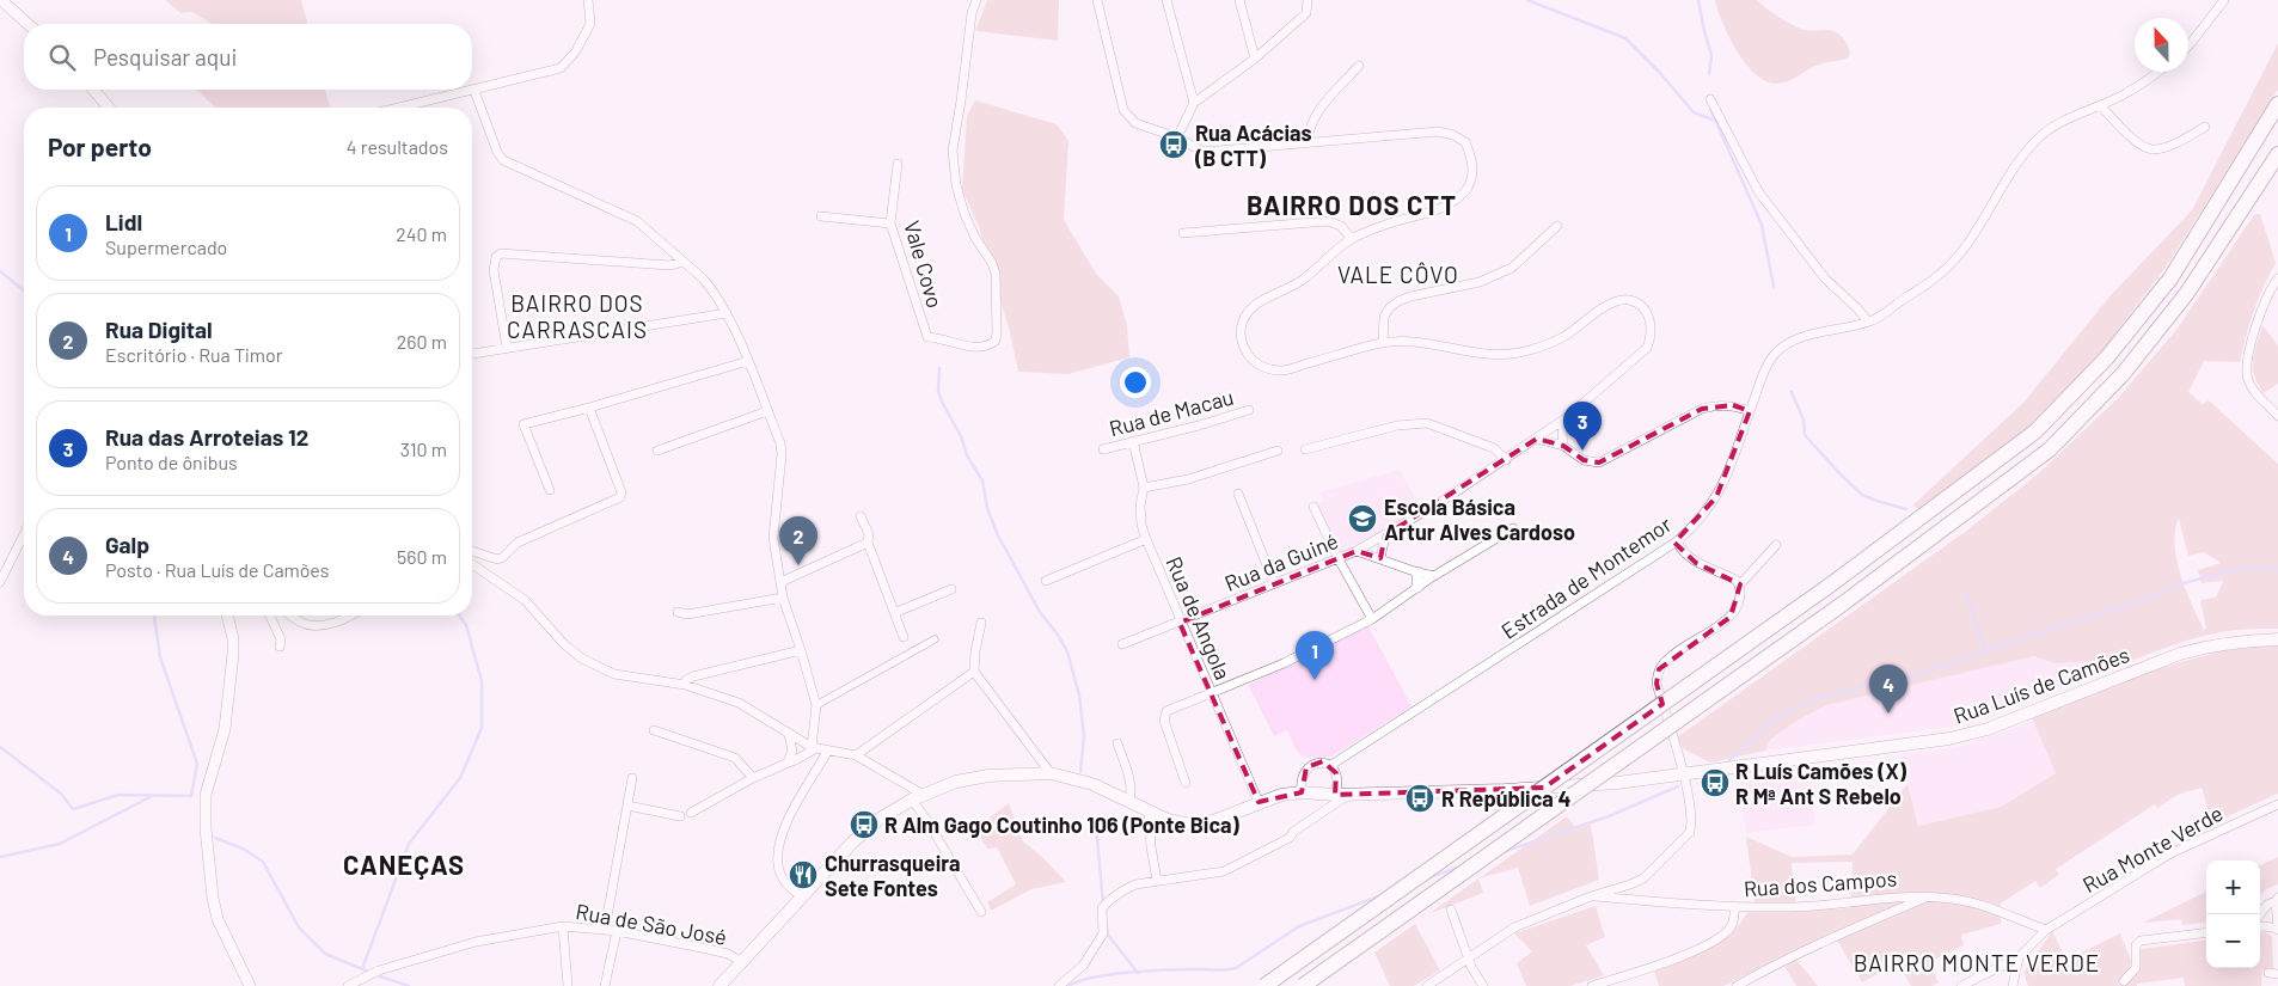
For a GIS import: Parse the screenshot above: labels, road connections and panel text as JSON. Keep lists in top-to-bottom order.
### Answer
{
  "streets": {
    "main road": ["Rua Luís de Camões"],
    "street": [
      "Vale Covo",
      "Rua de Macau",
      "Rua da Guiné",
      "Estrada de Montemor",
      "Rua de Angola",
      "Rua Monte Verde",
      "Rua dos Campos",
      "Rua de São José"
    ]
  },
  "crossings": [
    ["Rua de Macau", "Rua de Angola"],
    ["Rua da Guiné", "Rua de Angola"],
    ["Estrada de Montemor", "Rua Luís de Camões"],
    ["Rua Monte Verde", "Rua dos Campos"]
  ],
  "districts": [
    "BAIRRO DOS CTT",
    "VALE CÔVO",
    "BAIRRO DOS CARRASCAIS",
    "CANEÇAS",
    "BAIRRO MONTE VERDE"
  ],
  "places": {
    "bus stop": [
      "Rua Acácias (B CTT)",
      "R Luís Camões (X) R Mª Ant S Rebelo",
      "R República 4",
      "R Alm Gago Coutinho 106 (Ponte Bica)"
    ],
    "school or university": ["Escola Básica Artur Alves Cardoso"],
    "restaurant": ["Churrasqueira Sete Fontes"]
  },
  "north": "top",
  "page": {
    "search": "Pesquisar aqui",
    "heading": ["Por perto", "4 resultados"],
    "list": [
      {
        "mark": "1",
        "name": "Lidl",
        "note": "Supermercado",
        "value": "240 m"
      },
      {
        "mark": "2",
        "name": "Rua Digital",
        "note": "Escritório · Rua Timor",
        "value": "260 m"
      },
      {
        "mark": "3",
        "name": "Rua das Arroteias 12",
        "note": "Ponto de ônibus",
        "value": "310 m"
      },
      {
        "mark": "4",
        "name": "Galp",
        "note": "Posto · Rua Luís de Camões",
        "value": "560 m"
      }
    ],
    "pins": [
      "3",
      "2",
      "1",
      "4"
    ],
    "map_buttons": ["+", "−"]
  }
}
